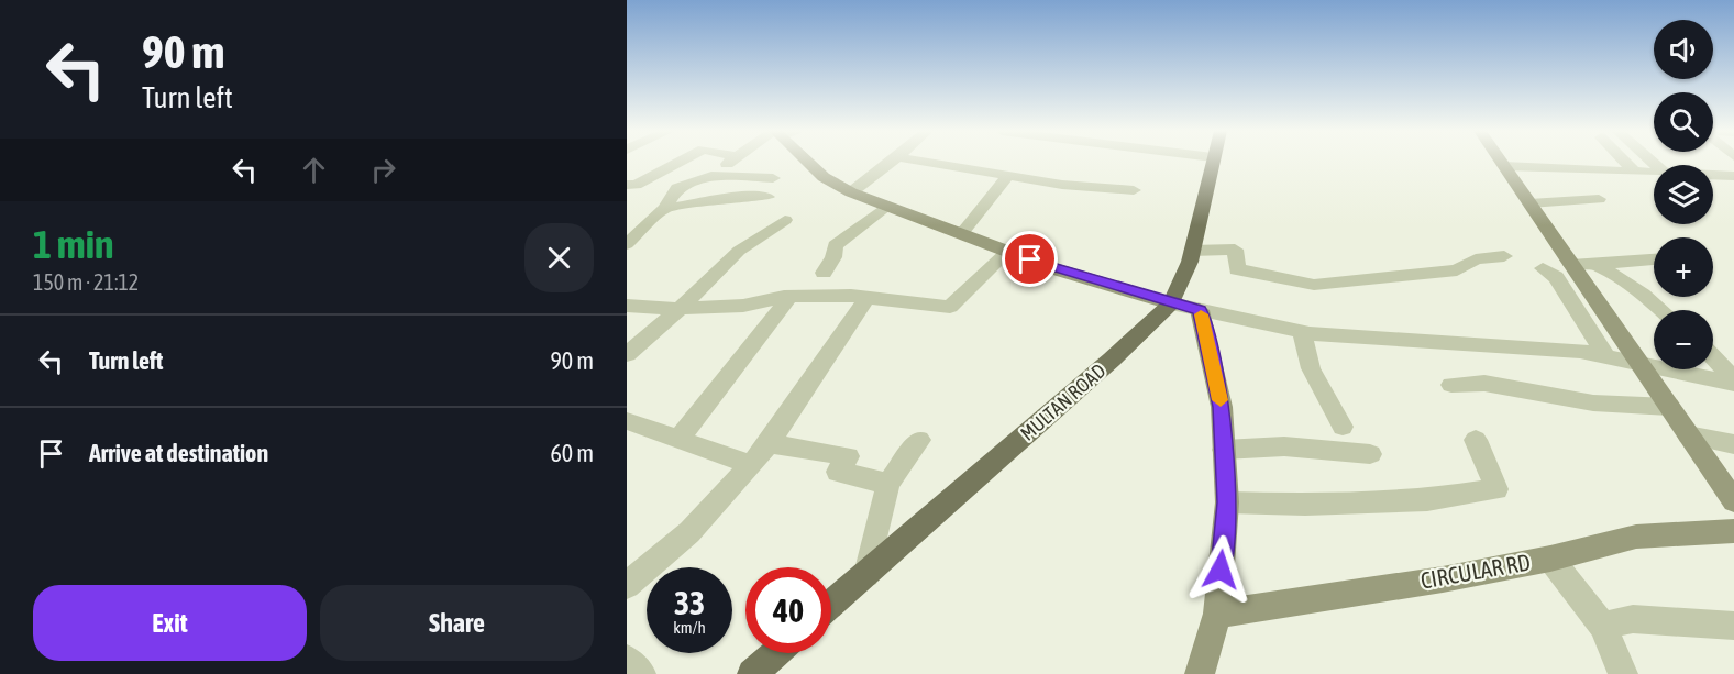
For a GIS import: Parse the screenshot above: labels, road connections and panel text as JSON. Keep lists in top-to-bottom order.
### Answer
{
  "streets": {
    "main road": ["MULTAN ROAD"],
    "street": ["CIRCULAR RD"]
  },
  "page": {
    "turn": ["90 m", "Turn left"],
    "map_buttons": ["+", "−"],
    "heading": ["1 min", "150 m · 21:12"],
    "list": [
      {
        "name": "Turn left",
        "value": "90 m"
      },
      {
        "name": "Arrive at destination",
        "value": "60 m"
      }
    ],
    "speed": "33 km/h",
    "limit": "40",
    "buttons": ["Exit", "Share"]
  }
}
